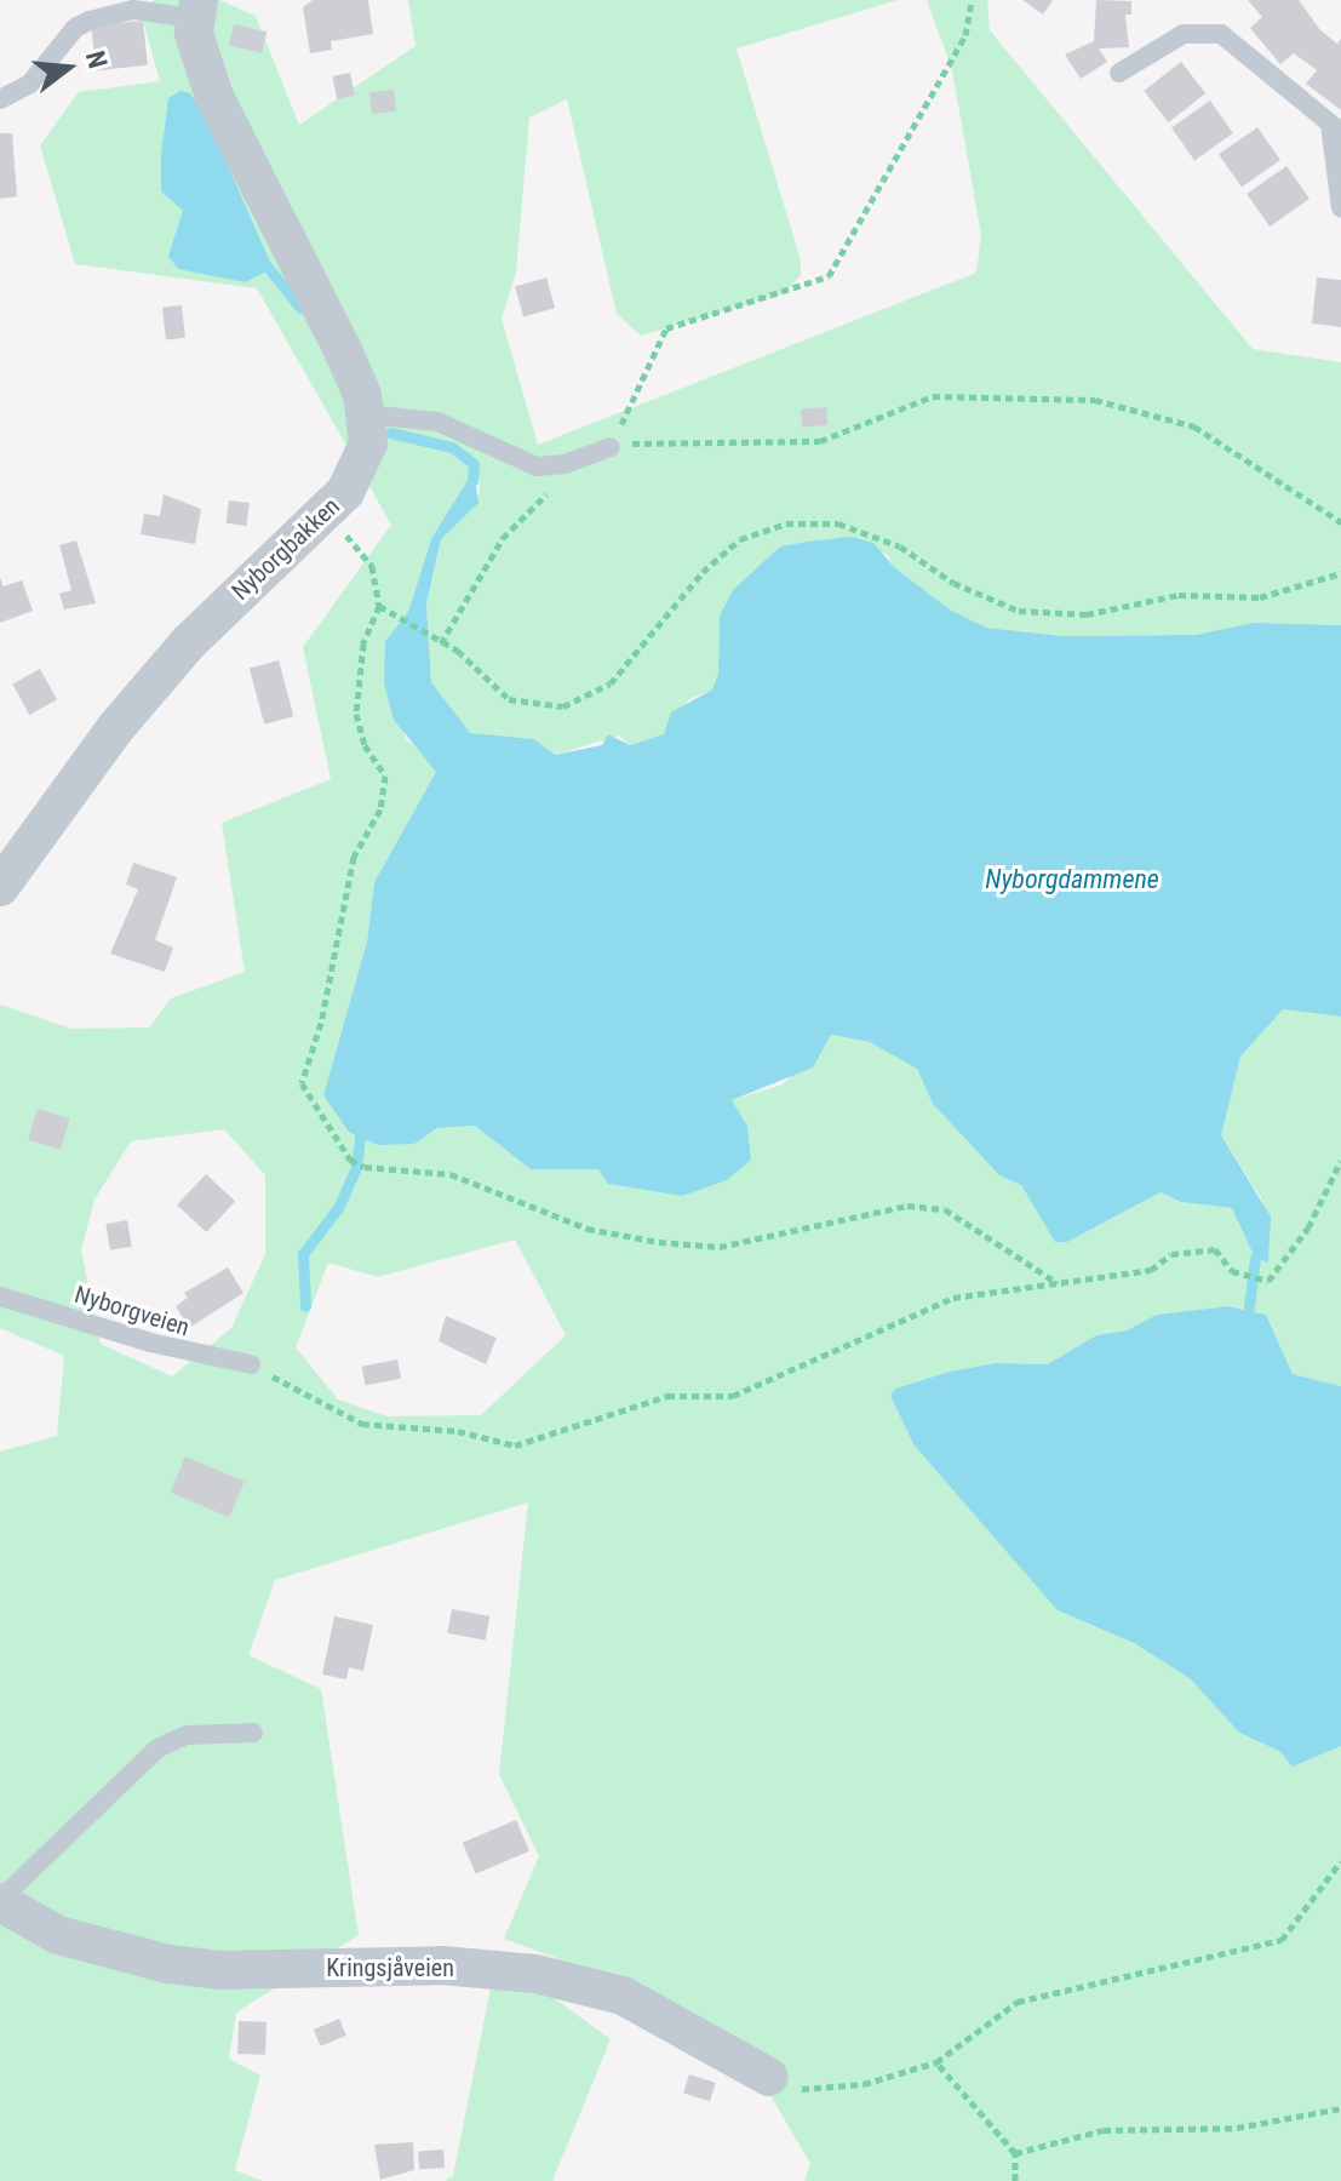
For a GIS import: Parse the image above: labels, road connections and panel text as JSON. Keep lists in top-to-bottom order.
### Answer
{
  "streets": {
    "street": ["Nyborgbakken", "Kringsjåveien"],
    "lane": ["Nyborgveien"]
  },
  "water": ["Nyborgdammene"],
  "north": "right"
}
